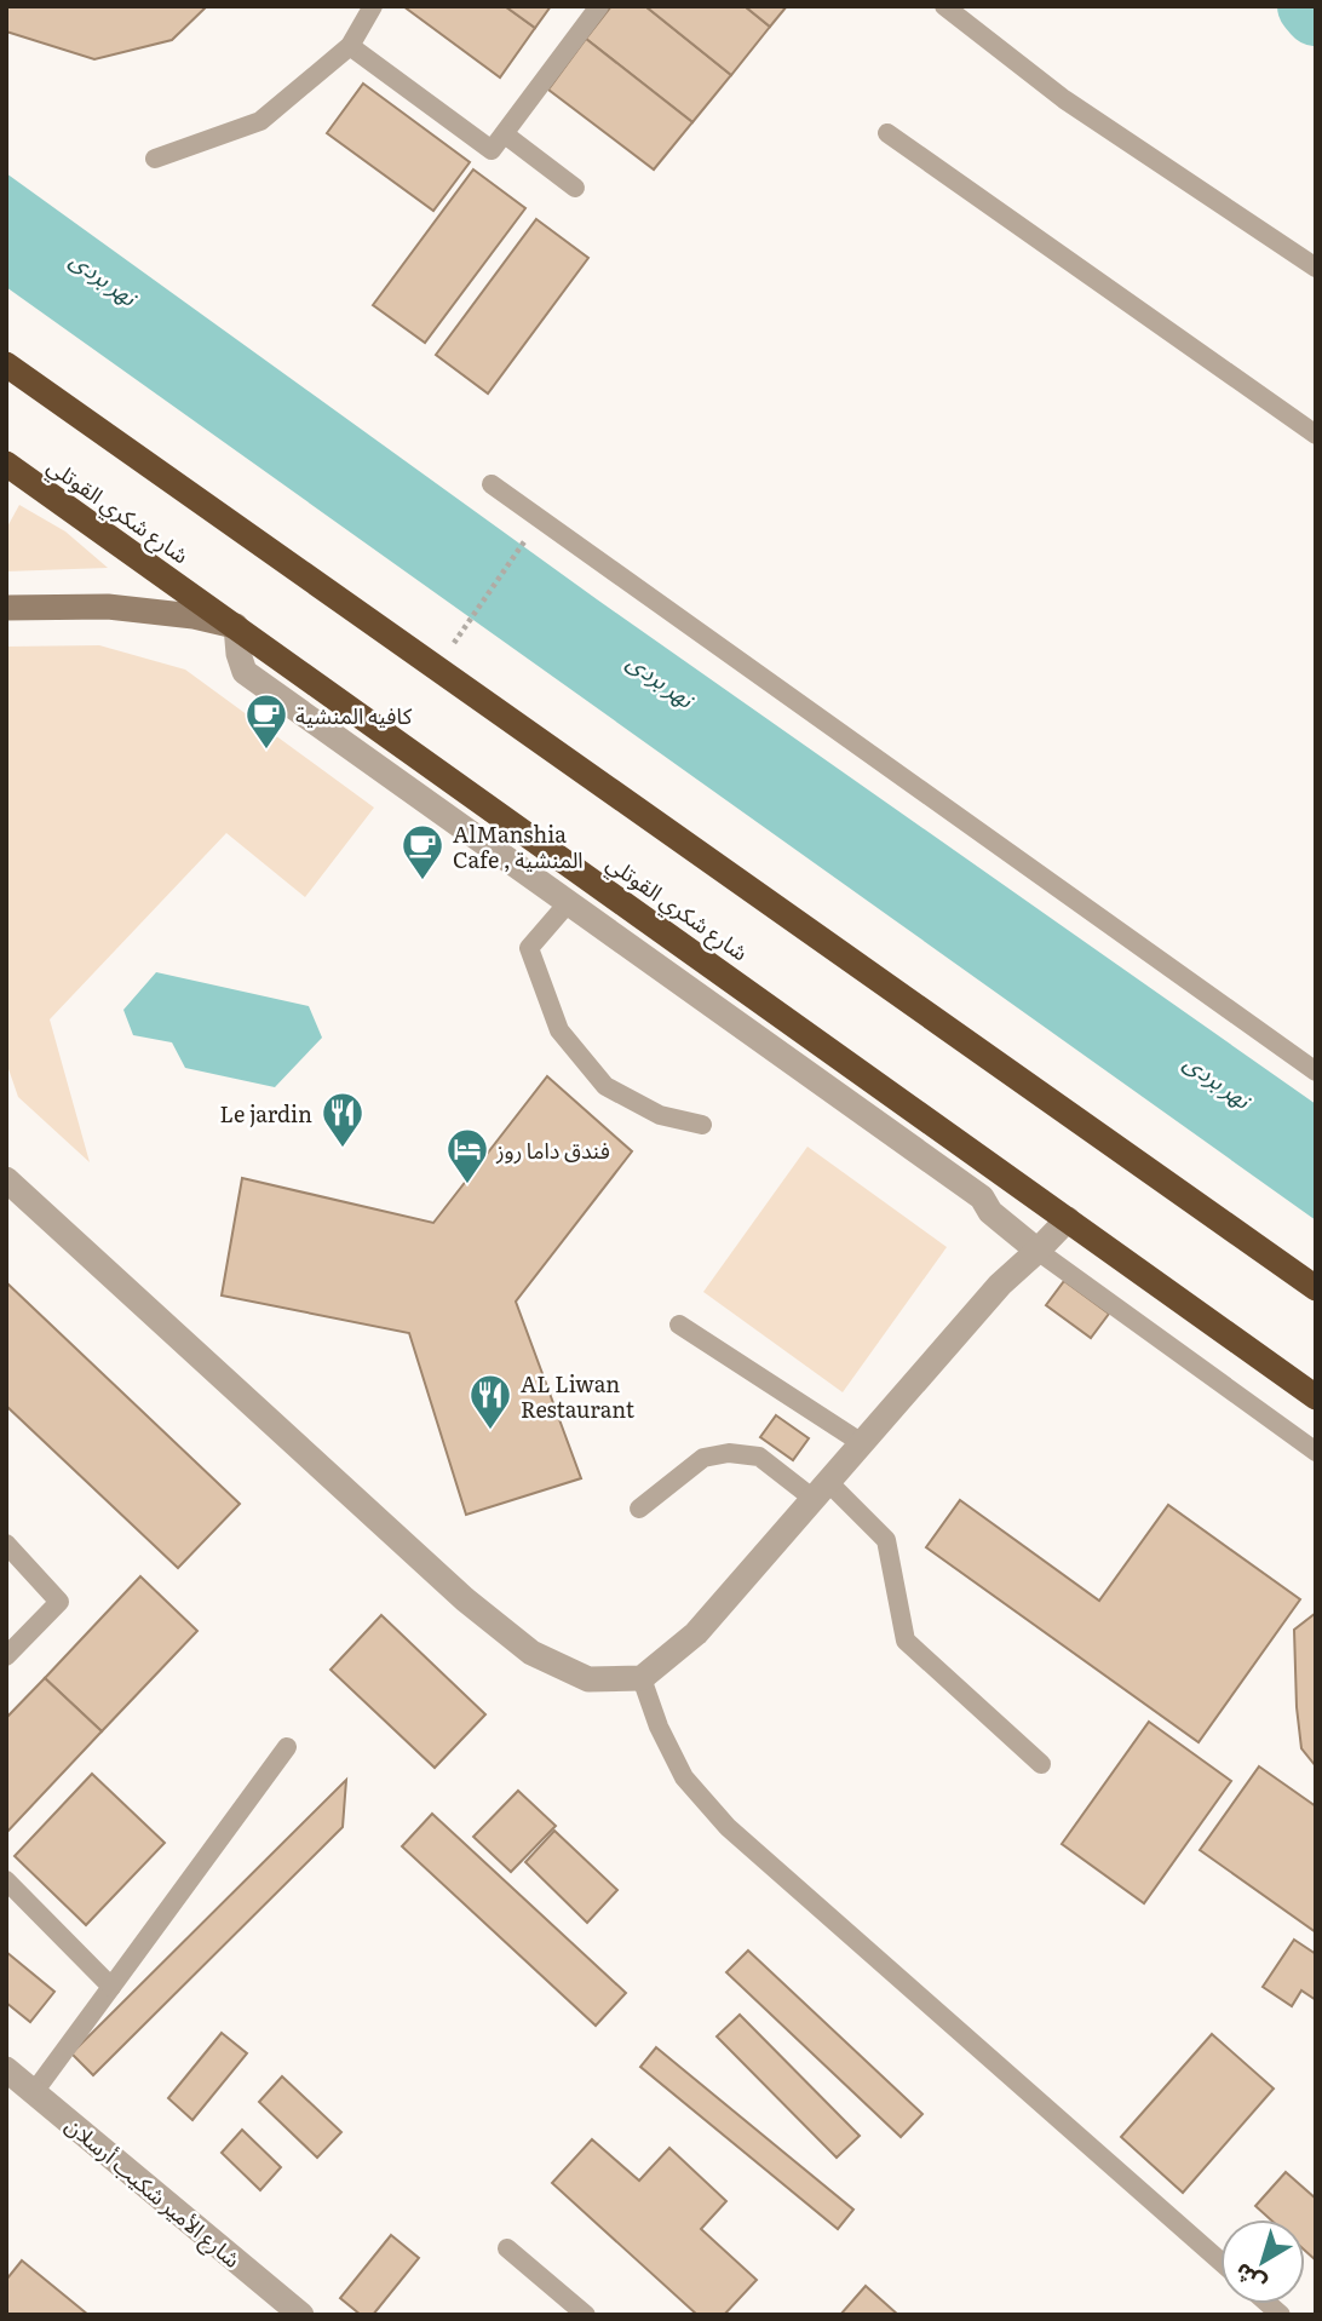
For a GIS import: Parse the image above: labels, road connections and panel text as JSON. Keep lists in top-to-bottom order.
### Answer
{
  "streets": {
    "highway": ["شارع شكري القوتلي"],
    "street": ["شارع الأمير شكيب أرسلان"]
  },
  "water": ["نهر بردى"],
  "places": {
    "cafe": ["كافيه المنشية", "AlManshia Cafe , المنشية"],
    "restaurant": ["Le jardin", "AL Liwan Restaurant"],
    "hotel": ["فندق داما روز"]
  },
  "north": "bottom left"
}
